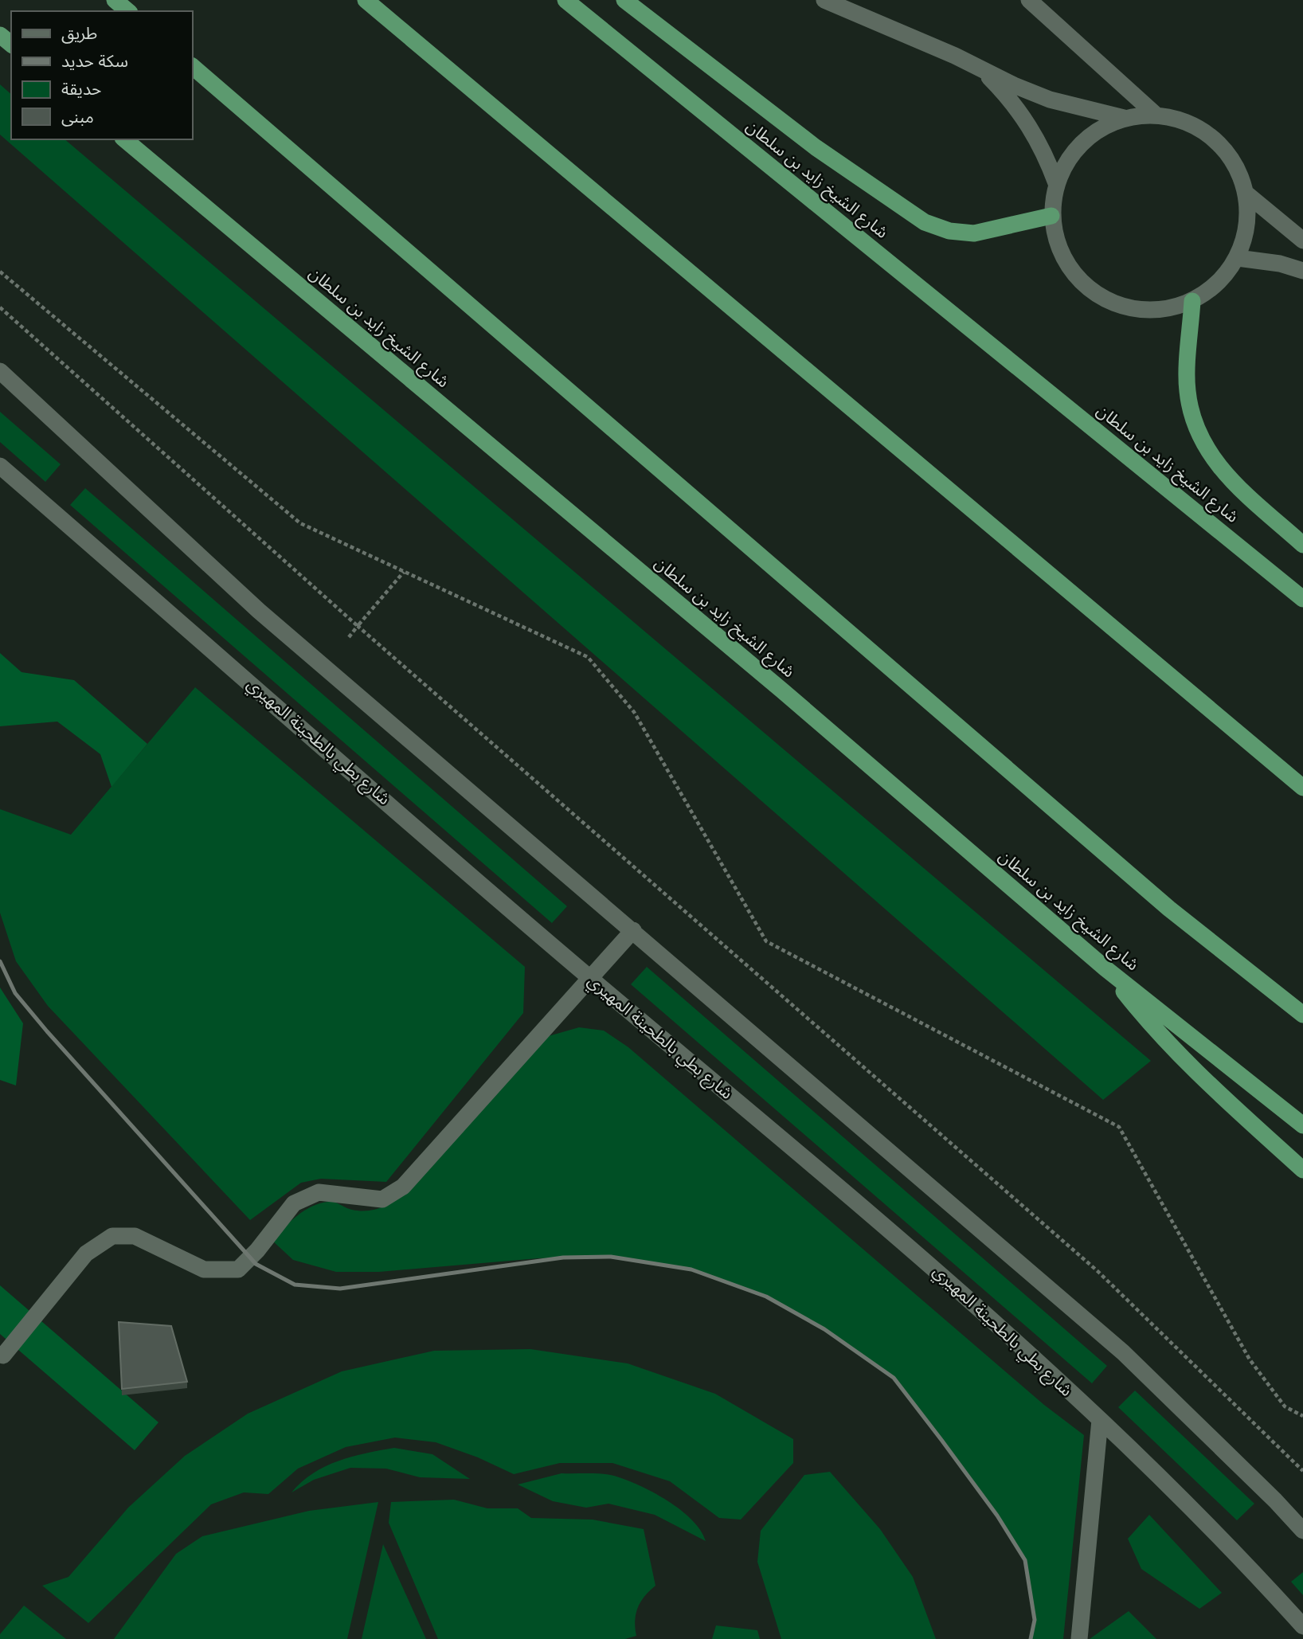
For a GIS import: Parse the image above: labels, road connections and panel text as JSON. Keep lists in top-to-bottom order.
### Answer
{
  "streets": {
    "highway": ["شارع الشيخ زايد بن سلطان"],
    "street": ["شارع بطي بالطحينة المهيري"]
  },
  "legend": [
    "طريق",
    "سكة حديد",
    "حديقة",
    "مبنى"
  ]
}
